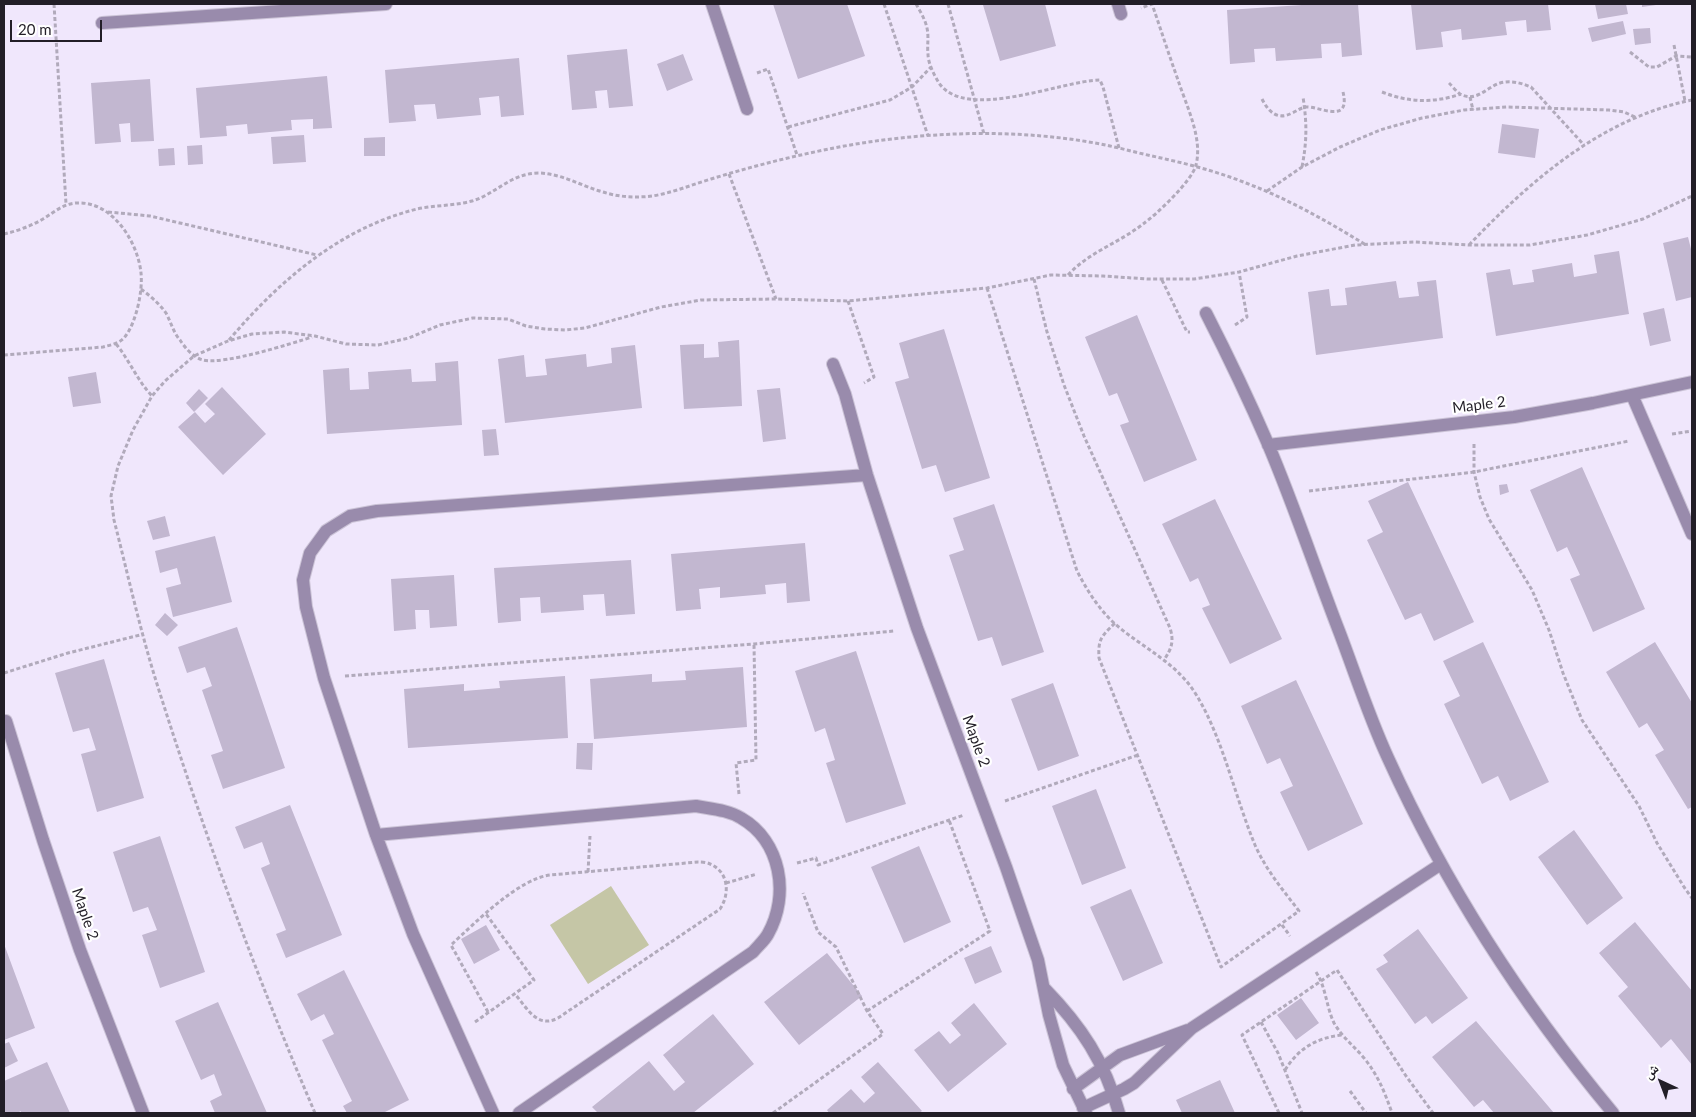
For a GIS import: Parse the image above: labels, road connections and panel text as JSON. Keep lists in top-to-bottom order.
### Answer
{
  "streets": {
    "street": ["Maple 2"]
  },
  "scale_bar": "20 m",
  "north": "top left"
}
